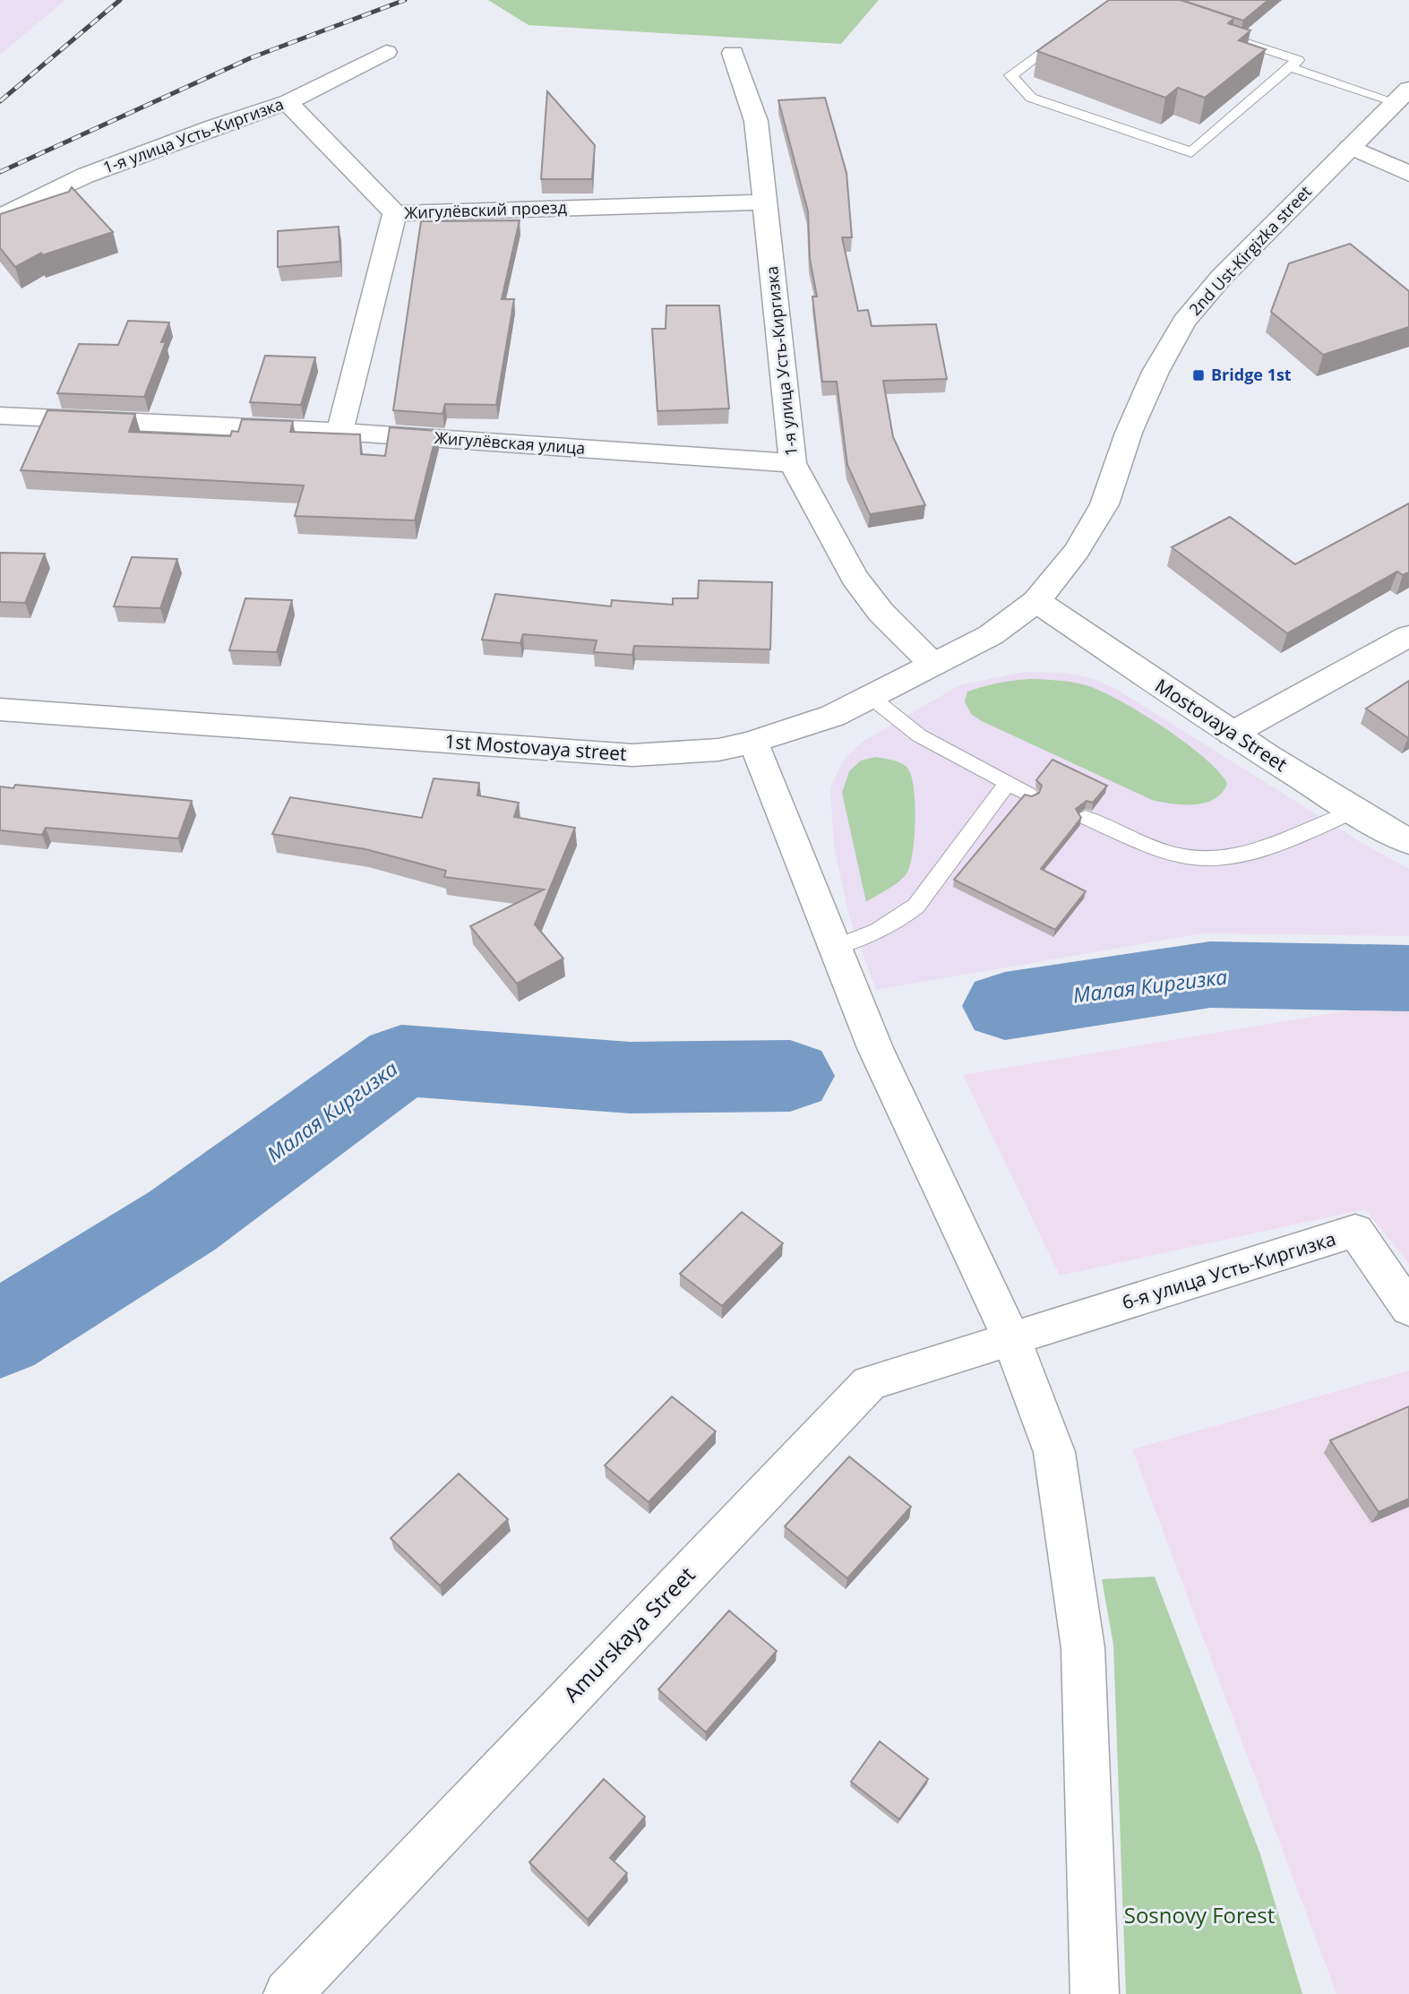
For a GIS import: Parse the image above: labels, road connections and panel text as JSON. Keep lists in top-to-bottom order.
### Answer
{
  "streets": {
    "street": [
      "1-я улица Усть-Киргизка",
      "Жигулёвский проезд",
      "2nd Ust-Kirgizka street",
      "Жигулёвская улица",
      "Mostovaya Street",
      "1st Mostovaya street",
      "6-я улица Усть-Киргизка",
      "Amurskaya Street"
    ]
  },
  "crossings": [
    ["1-я улица Усть-Киргизка", "Жигулёвский проезд"],
    ["1-я улица Усть-Киргизка", "Жигулёвская улица"],
    ["1-я улица Усть-Киргизка", "1st Mostovaya street"],
    ["Жигулёвский проезд", "Жигулёвская улица"],
    ["2nd Ust-Kirgizka street", "Mostovaya Street"],
    ["2nd Ust-Kirgizka street", "1st Mostovaya street"],
    ["Mostovaya Street", "1st Mostovaya street"],
    ["6-я улица Усть-Киргизка", "Amurskaya Street"]
  ],
  "water": ["Малая Киргизка"],
  "parks": ["Sosnovy Forest"],
  "places": {
    "transit": ["Bridge 1st"]
  }
}
